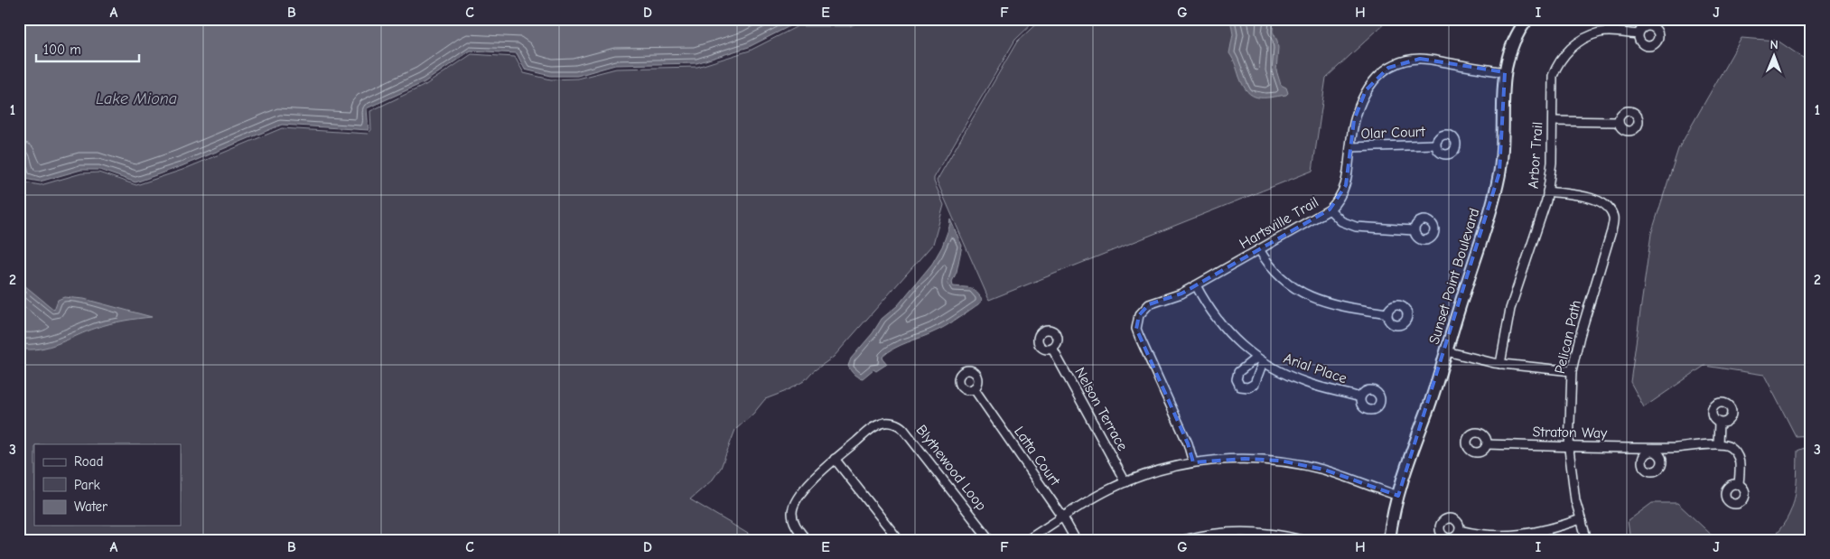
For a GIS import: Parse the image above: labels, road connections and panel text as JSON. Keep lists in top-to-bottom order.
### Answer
{
  "streets": {
    "street": [
      "Olar Court",
      "Arbor Trail",
      "Hartsville Trail",
      "Sunset Point Boulevard",
      "Pelican Path",
      "Arial Place",
      "Nelson Terrace",
      "Straton Way",
      "Latta Court",
      "Blythewood Loop"
    ]
  },
  "crossings": [
    ["Olar Court", "Hartsville Trail"],
    ["Arbor Trail", "Pelican Path"],
    ["Hartsville Trail", "Sunset Point Boulevard"],
    ["Hartsville Trail", "Arial Place"],
    ["Pelican Path", "Straton Way"]
  ],
  "water": ["Lake Miona"],
  "legend": ["Road", "Park", "Water"],
  "scale_bar": "100 m",
  "north": "top",
  "grid": {
    "columns": [
      "A",
      "B",
      "C",
      "D",
      "E",
      "F",
      "G",
      "H",
      "I",
      "J"
    ],
    "rows": ["1", "2", "3"]
  }
}
